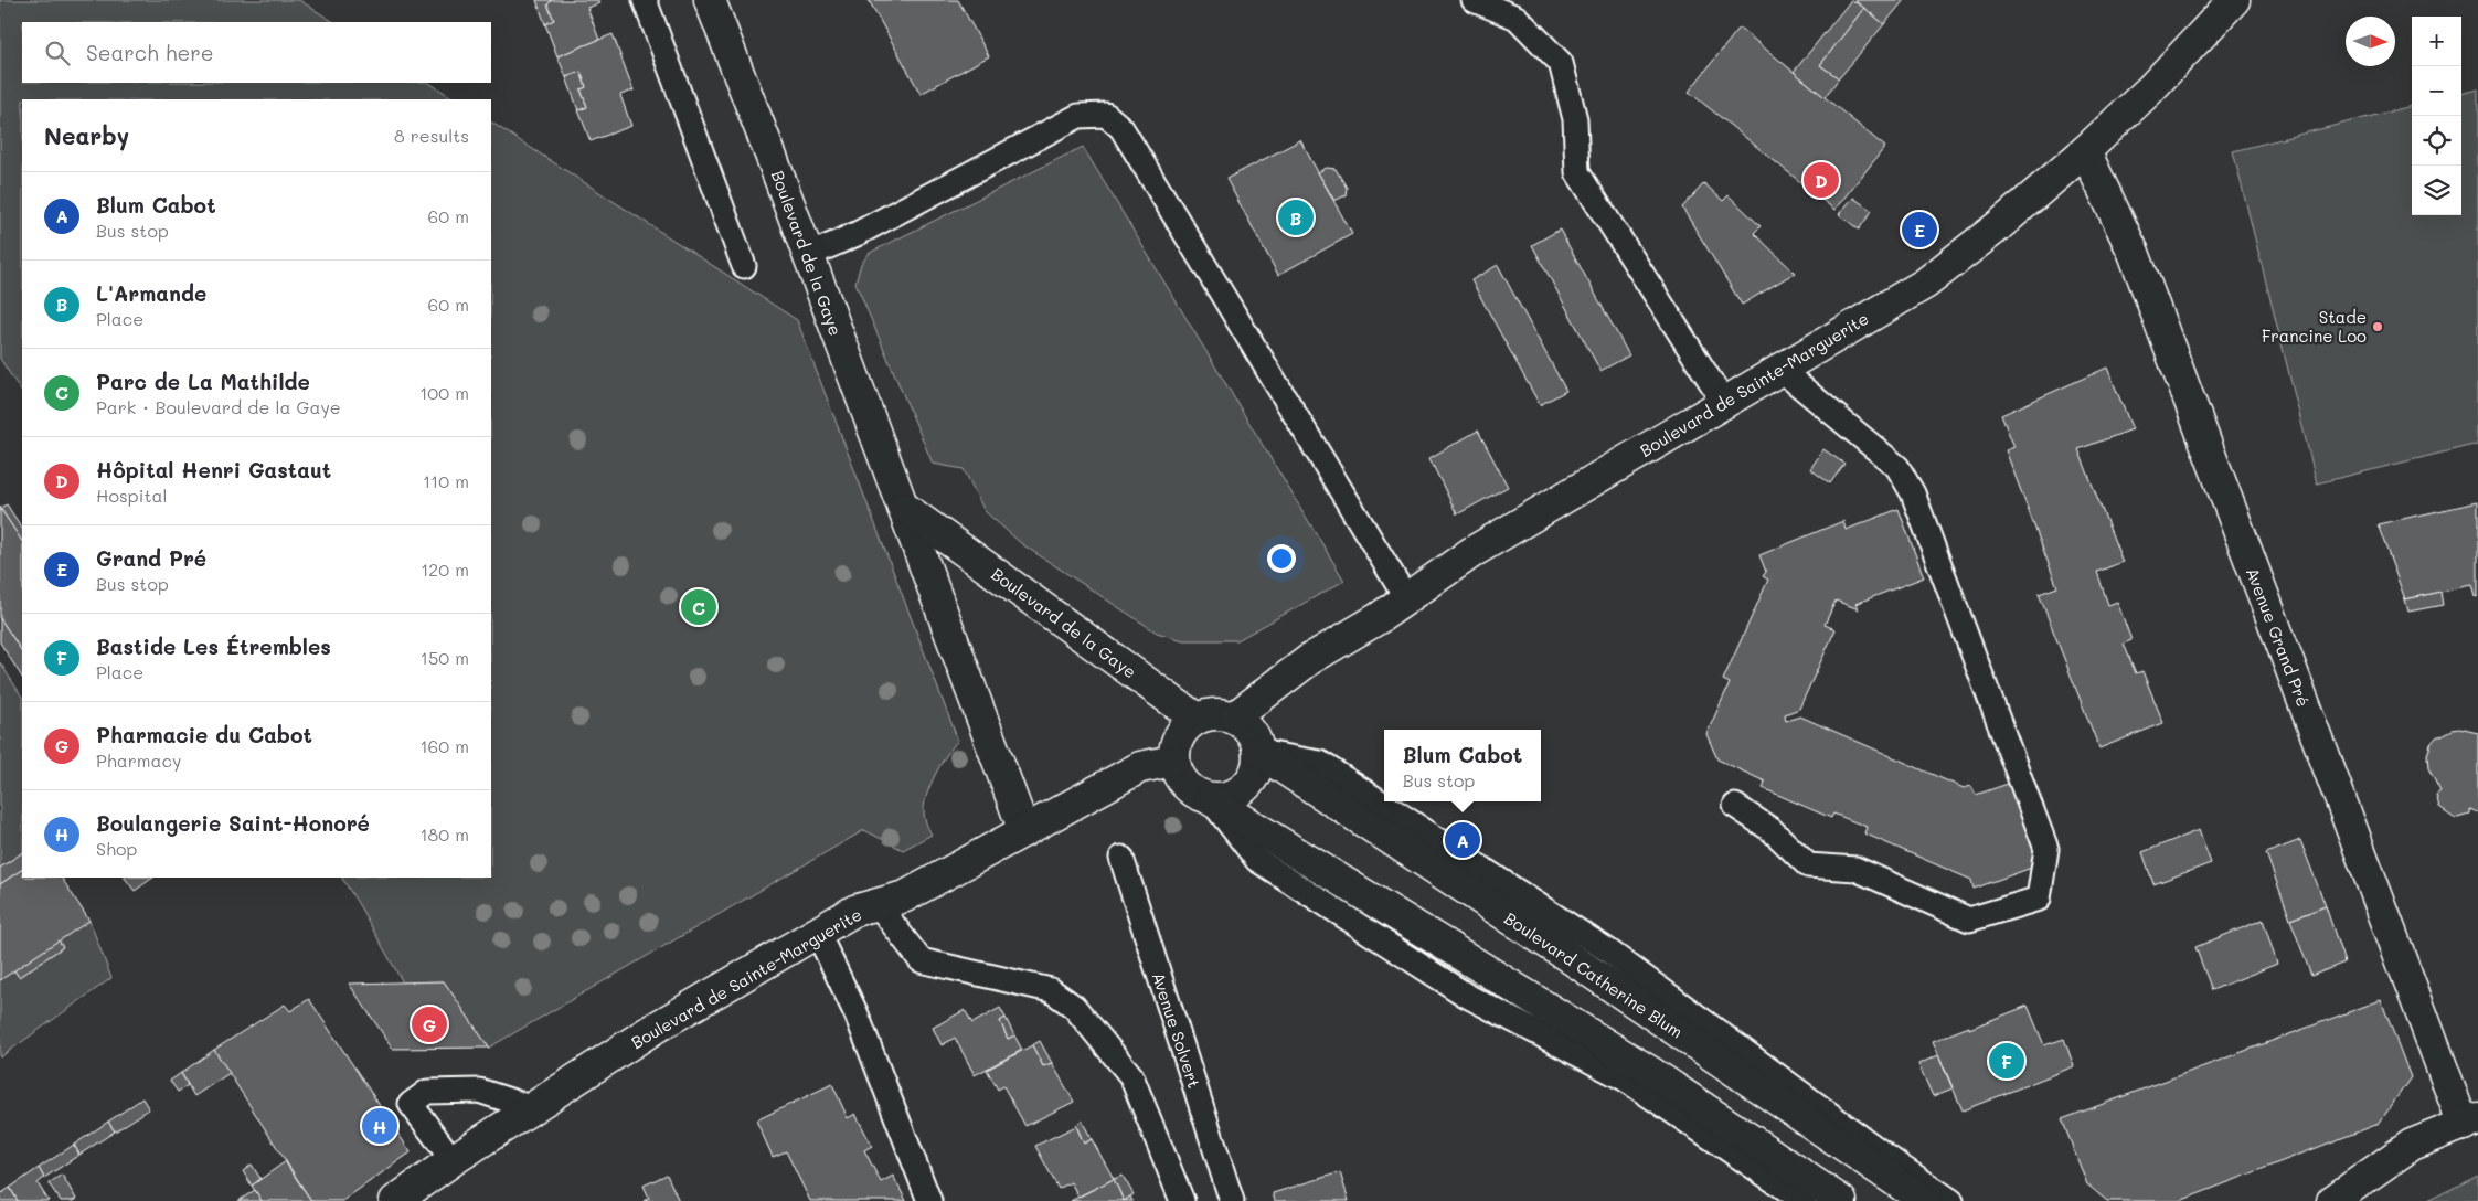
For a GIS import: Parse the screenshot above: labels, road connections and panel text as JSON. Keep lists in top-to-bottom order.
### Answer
{
  "streets": {
    "street": [
      "Boulevard de la Gaye",
      "Boulevard de Sainte-Marguerite",
      "Avenue Grand Pré",
      "Boulevard Catherine Blum"
    ],
    "lane": ["Avenue Solvert"]
  },
  "crossings": [
    ["Boulevard de la Gaye", "Boulevard de Sainte-Marguerite"],
    ["Boulevard de la Gaye", "Boulevard Catherine Blum"],
    ["Boulevard de Sainte-Marguerite", "Avenue Grand Pré"],
    ["Boulevard de Sainte-Marguerite", "Boulevard Catherine Blum"]
  ],
  "places": ["Stade Francine Loo"],
  "north": "right",
  "page": {
    "map_buttons": ["+", "−"],
    "search": "Search here",
    "heading": ["Nearby", "8 results"],
    "pins": [
      "D",
      "B",
      "E",
      "C",
      "A",
      "G",
      "F",
      "H"
    ],
    "list": [
      {
        "mark": "A",
        "name": "Blum Cabot",
        "note": "Bus stop",
        "value": "60 m"
      },
      {
        "mark": "B",
        "name": "L'Armande",
        "note": "Place",
        "value": "60 m"
      },
      {
        "mark": "C",
        "name": "Parc de La Mathilde",
        "note": "Park · Boulevard de la Gaye",
        "value": "100 m"
      },
      {
        "mark": "D",
        "name": "Hôpital Henri Gastaut",
        "note": "Hospital",
        "value": "110 m"
      },
      {
        "mark": "E",
        "name": "Grand Pré",
        "note": "Bus stop",
        "value": "120 m"
      },
      {
        "mark": "F",
        "name": "Bastide Les Étrembles",
        "note": "Place",
        "value": "150 m"
      },
      {
        "mark": "G",
        "name": "Pharmacie du Cabot",
        "note": "Pharmacy",
        "value": "160 m"
      },
      {
        "mark": "H",
        "name": "Boulangerie Saint-Honoré",
        "note": "Shop",
        "value": "180 m"
      }
    ],
    "popup": ["Blum Cabot", "Bus stop"]
  }
}
